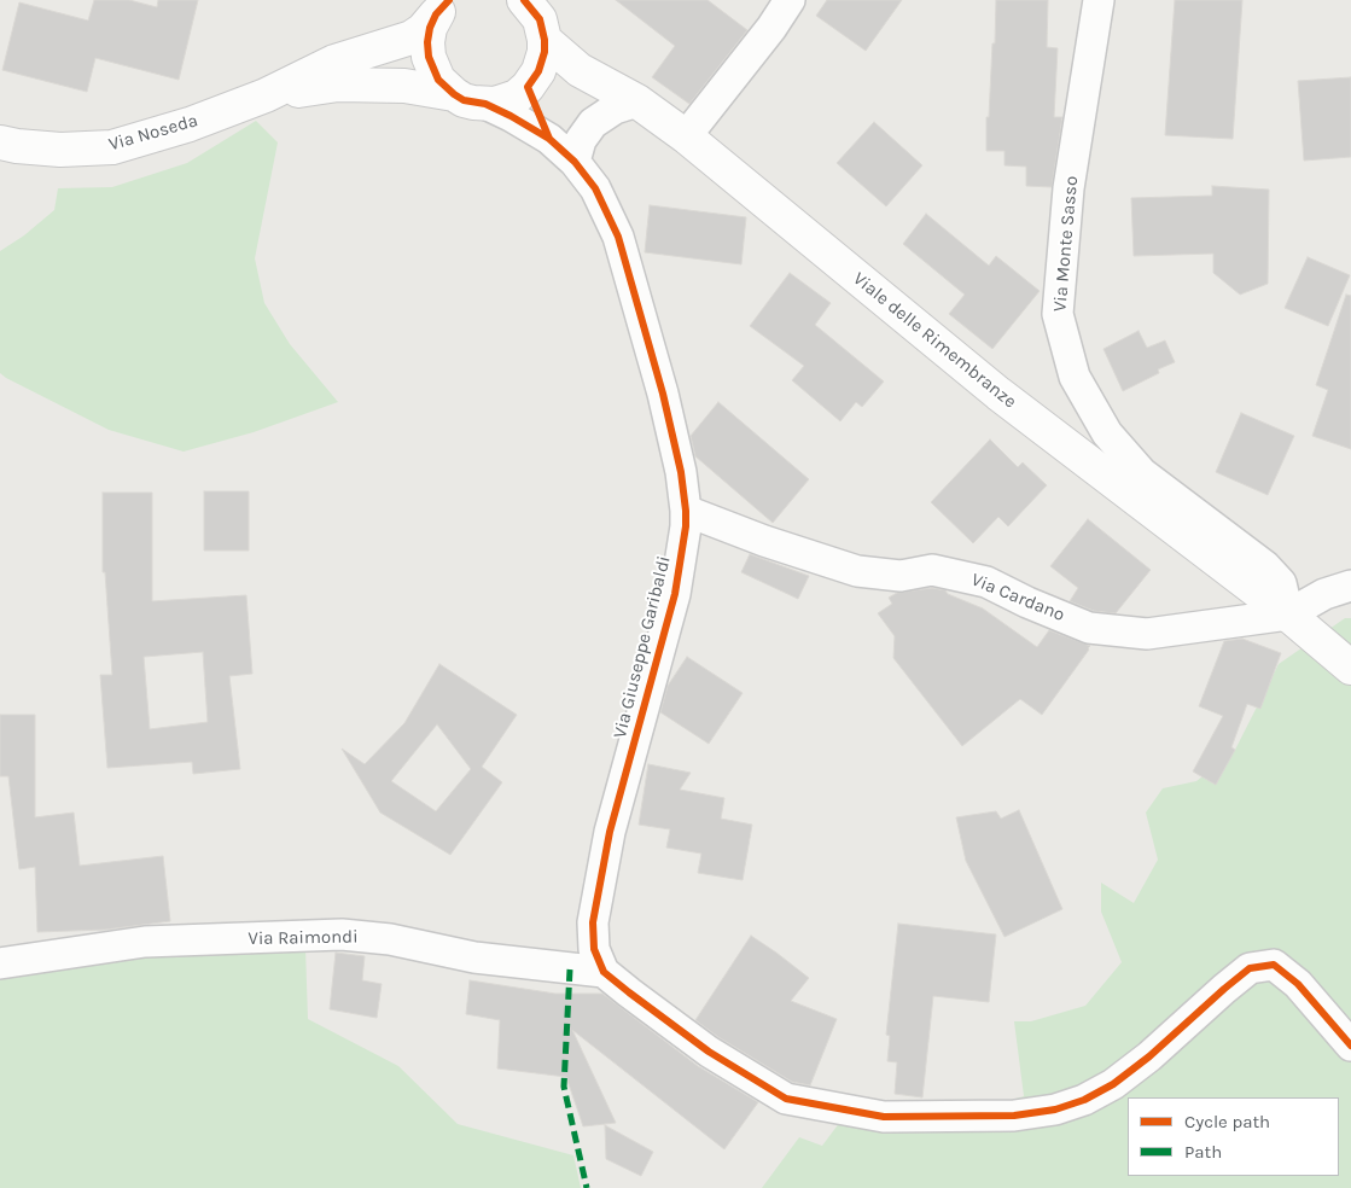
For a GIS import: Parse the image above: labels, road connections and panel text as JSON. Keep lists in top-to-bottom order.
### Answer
{
  "streets": {
    "main road": ["Via Noseda", "Viale delle Rimembranze"],
    "street": [
      "Via Monte Sasso",
      "Via Cardano",
      "Via Giuseppe Garibaldi",
      "Via Raimondi"
    ]
  },
  "crossings": [
    ["Via Noseda", "Via Giuseppe Garibaldi"],
    ["Via Monte Sasso", "Viale delle Rimembranze"],
    ["Via Monte Sasso", "Via Cardano"],
    ["Viale delle Rimembranze", "Via Cardano"],
    ["Viale delle Rimembranze", "Via Giuseppe Garibaldi"],
    ["Via Cardano", "Via Giuseppe Garibaldi"],
    ["Via Giuseppe Garibaldi", "Via Raimondi"]
  ],
  "legend": ["Cycle path", "Path"]
}
